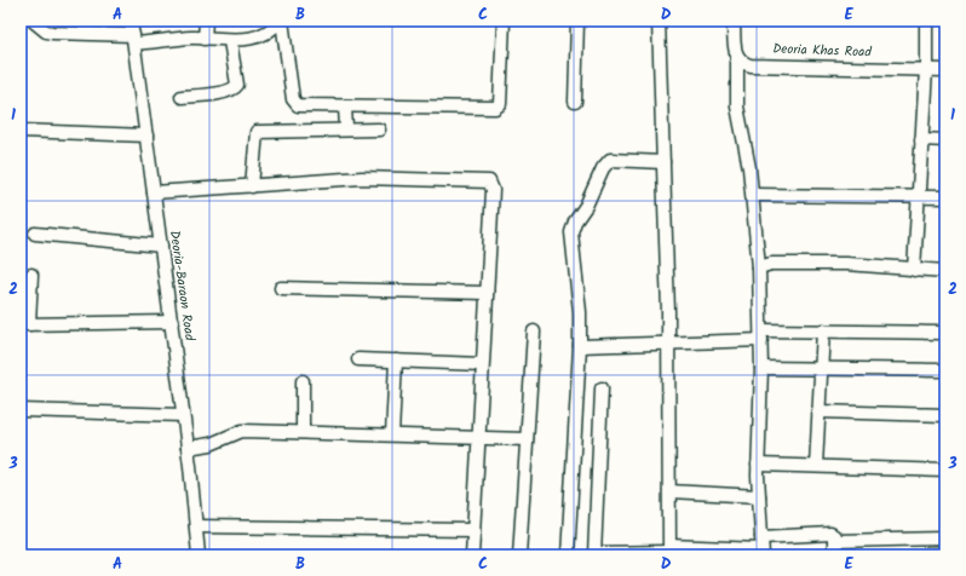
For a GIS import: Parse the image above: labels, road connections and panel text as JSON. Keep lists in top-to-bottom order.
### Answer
{
  "streets": {
    "street": ["Deoria Khas Road", "Deoria-Baraon Road"]
  },
  "grid": {
    "columns": [
      "A",
      "B",
      "C",
      "D",
      "E"
    ],
    "rows": ["1", "2", "3"]
  }
}
